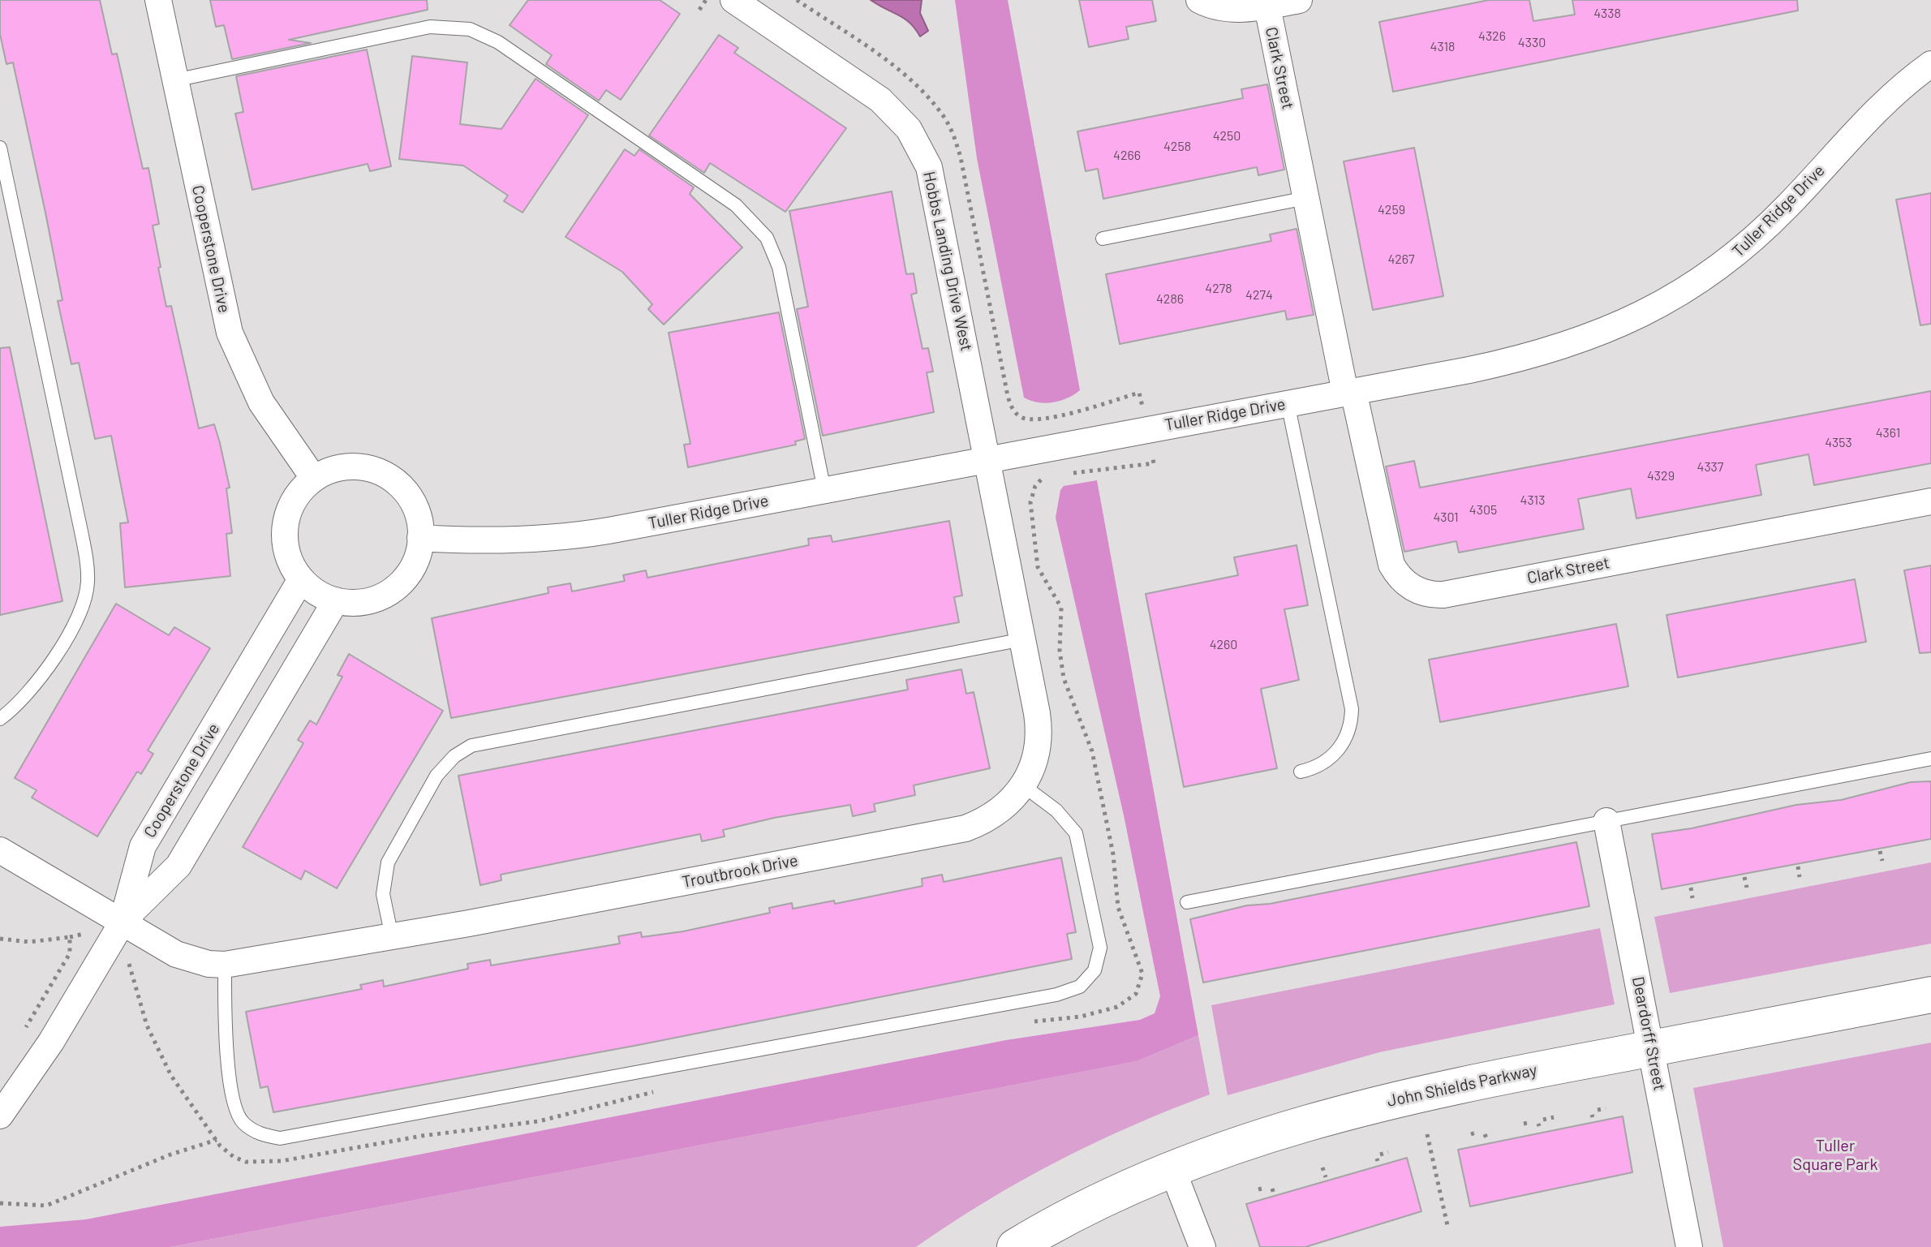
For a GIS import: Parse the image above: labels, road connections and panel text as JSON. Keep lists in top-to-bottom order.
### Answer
{
  "streets": {
    "street": [
      "Clark Street",
      "Tuller Ridge Drive",
      "Cooperstone Drive",
      "Hobbs Landing Drive West",
      "Troutbrook Drive",
      "Deardorff Street",
      "John Shields Parkway"
    ]
  },
  "crossings": [
    ["Clark Street", "Tuller Ridge Drive"],
    ["Tuller Ridge Drive", "Cooperstone Drive"],
    ["Tuller Ridge Drive", "Hobbs Landing Drive West"],
    ["Tuller Ridge Drive", "Troutbrook Drive"],
    ["Cooperstone Drive", "Troutbrook Drive"],
    ["Hobbs Landing Drive West", "Troutbrook Drive"],
    ["Deardorff Street", "John Shields Parkway"]
  ],
  "parks": ["Tuller Square Park"],
  "house_numbers": [
    "4338",
    "4326",
    "4330",
    "4318",
    "4250",
    "4258",
    "4266",
    "4259",
    "4267",
    "4278",
    "4274",
    "4286",
    "4361",
    "4353",
    "4337",
    "4329",
    "4313",
    "4305",
    "4301",
    "4260"
  ]
}
